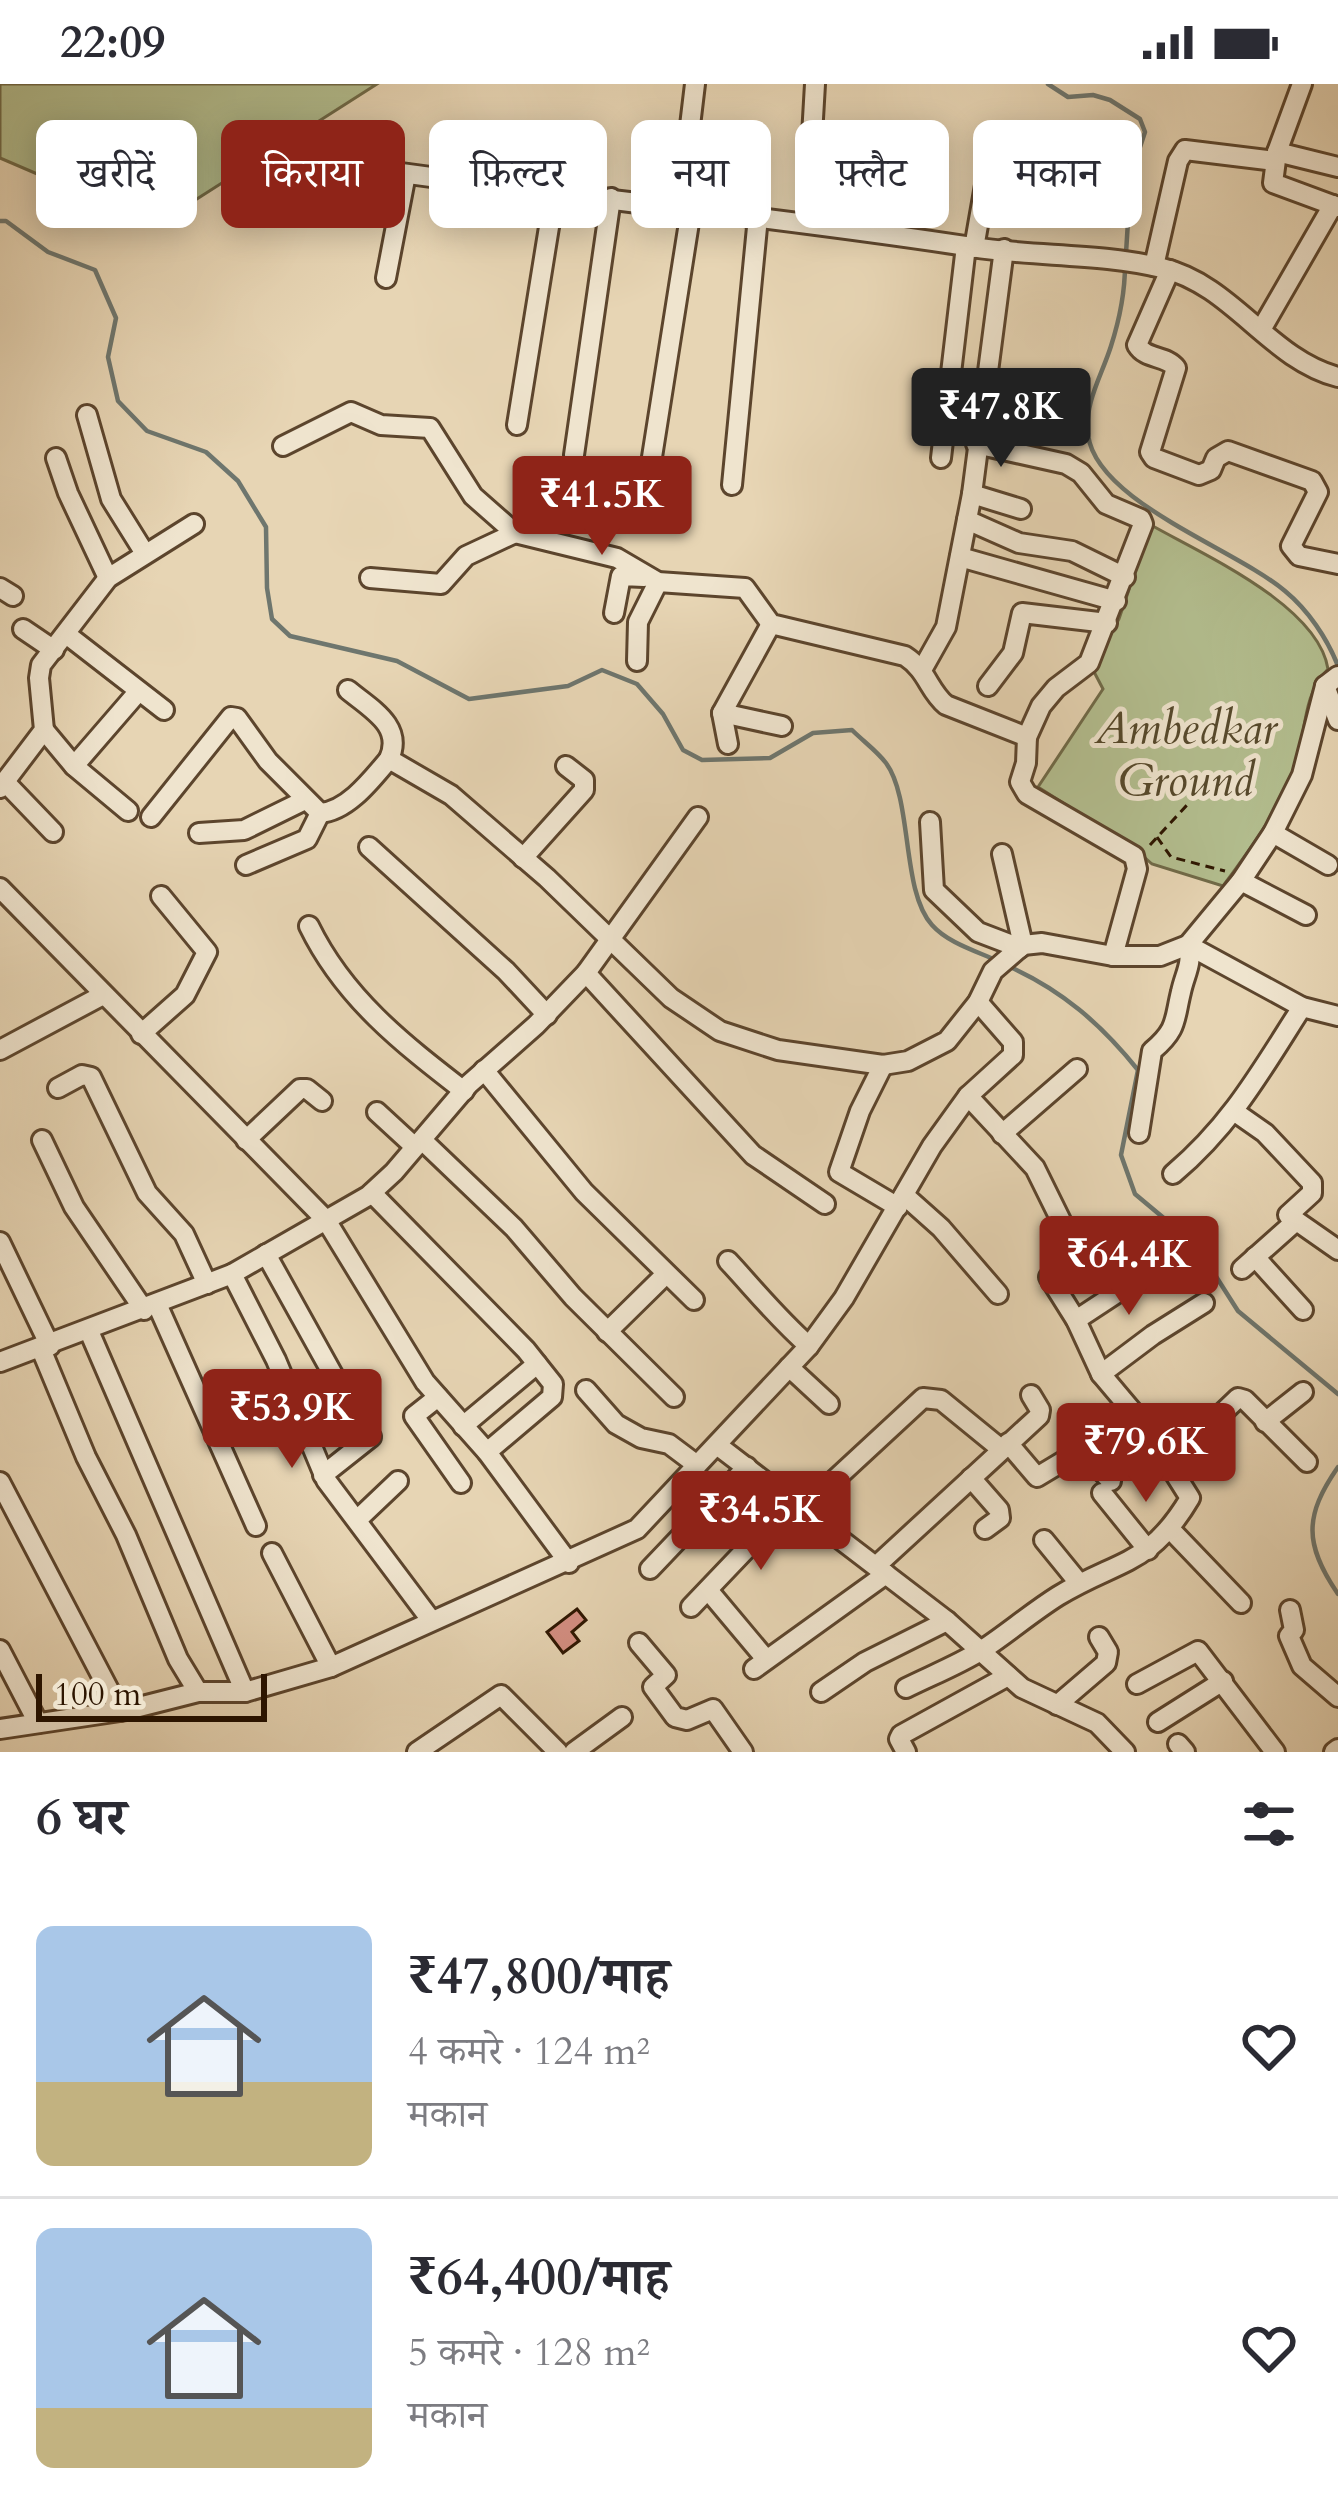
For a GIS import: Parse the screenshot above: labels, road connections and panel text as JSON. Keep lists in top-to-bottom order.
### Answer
{
  "parks": ["Ambedkar Ground"],
  "scale_bar": "100 m",
  "page": {
    "status": "22:09",
    "chip": [
      "खरीदें",
      "किराया",
      "फ़िल्टर",
      "नया",
      "फ़्लैट",
      "मकान"
    ],
    "price": [
      "₹47.8K",
      "₹41.5K",
      "₹64.4K",
      "₹53.9K",
      "₹79.6K",
      "₹34.5K"
    ],
    "scale": "100 m",
    "heading": "6 घर",
    "list": [
      {
        "name": "₹47,800/माह",
        "note": "4 कमरे · 124 m² · मकान"
      },
      {
        "name": "₹64,400/माह",
        "note": "5 कमरे · 128 m² · मकान"
      }
    ]
  }
}
